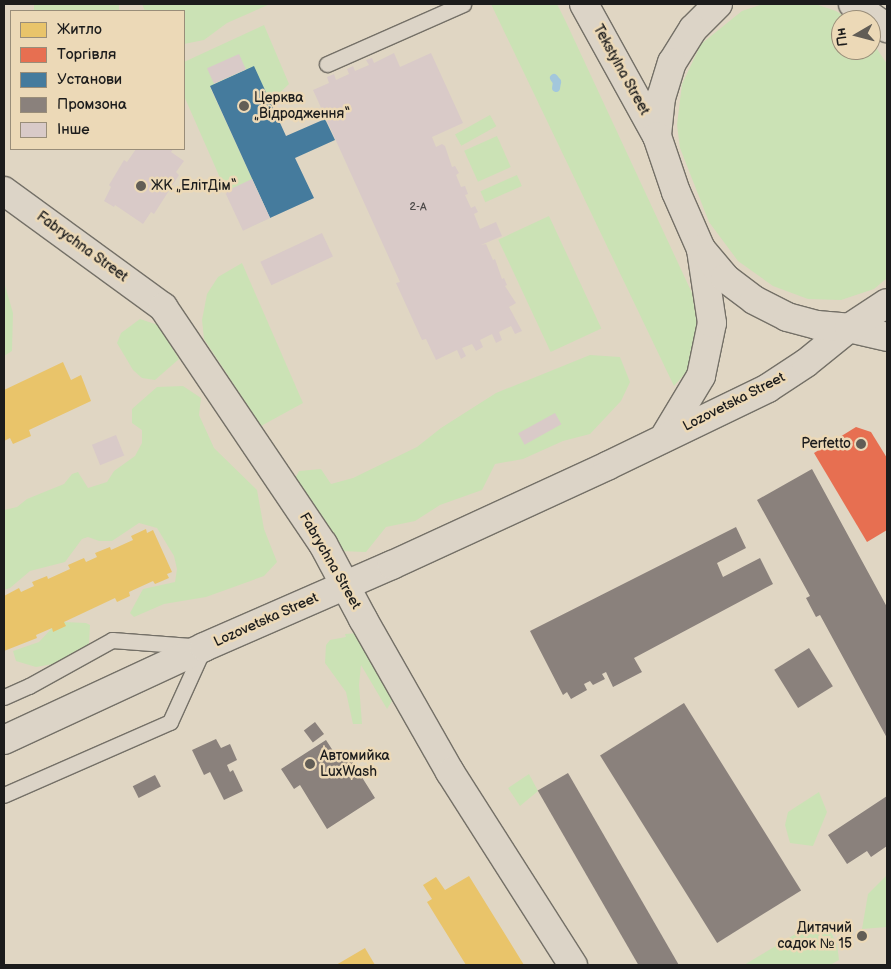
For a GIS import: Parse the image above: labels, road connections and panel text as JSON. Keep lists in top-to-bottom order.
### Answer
{
  "streets": {
    "street": ["Tekstylna Street", "Fabrychna Street", "Lozovetska Street"]
  },
  "crossings": [
    ["Fabrychna Street", "Lozovetska Street"]
  ],
  "places": [
    "Церква „Відродження“",
    "ЖК „ЕлітДім“",
    "Perfetto",
    "Автомийка LuxWash",
    "Дитячий садок № 15"
  ],
  "house_numbers": ["2-А"],
  "legend": [
    "Житло",
    "Торгівля",
    "Установи",
    "Промзона",
    "Інше"
  ],
  "north": "left"
}
